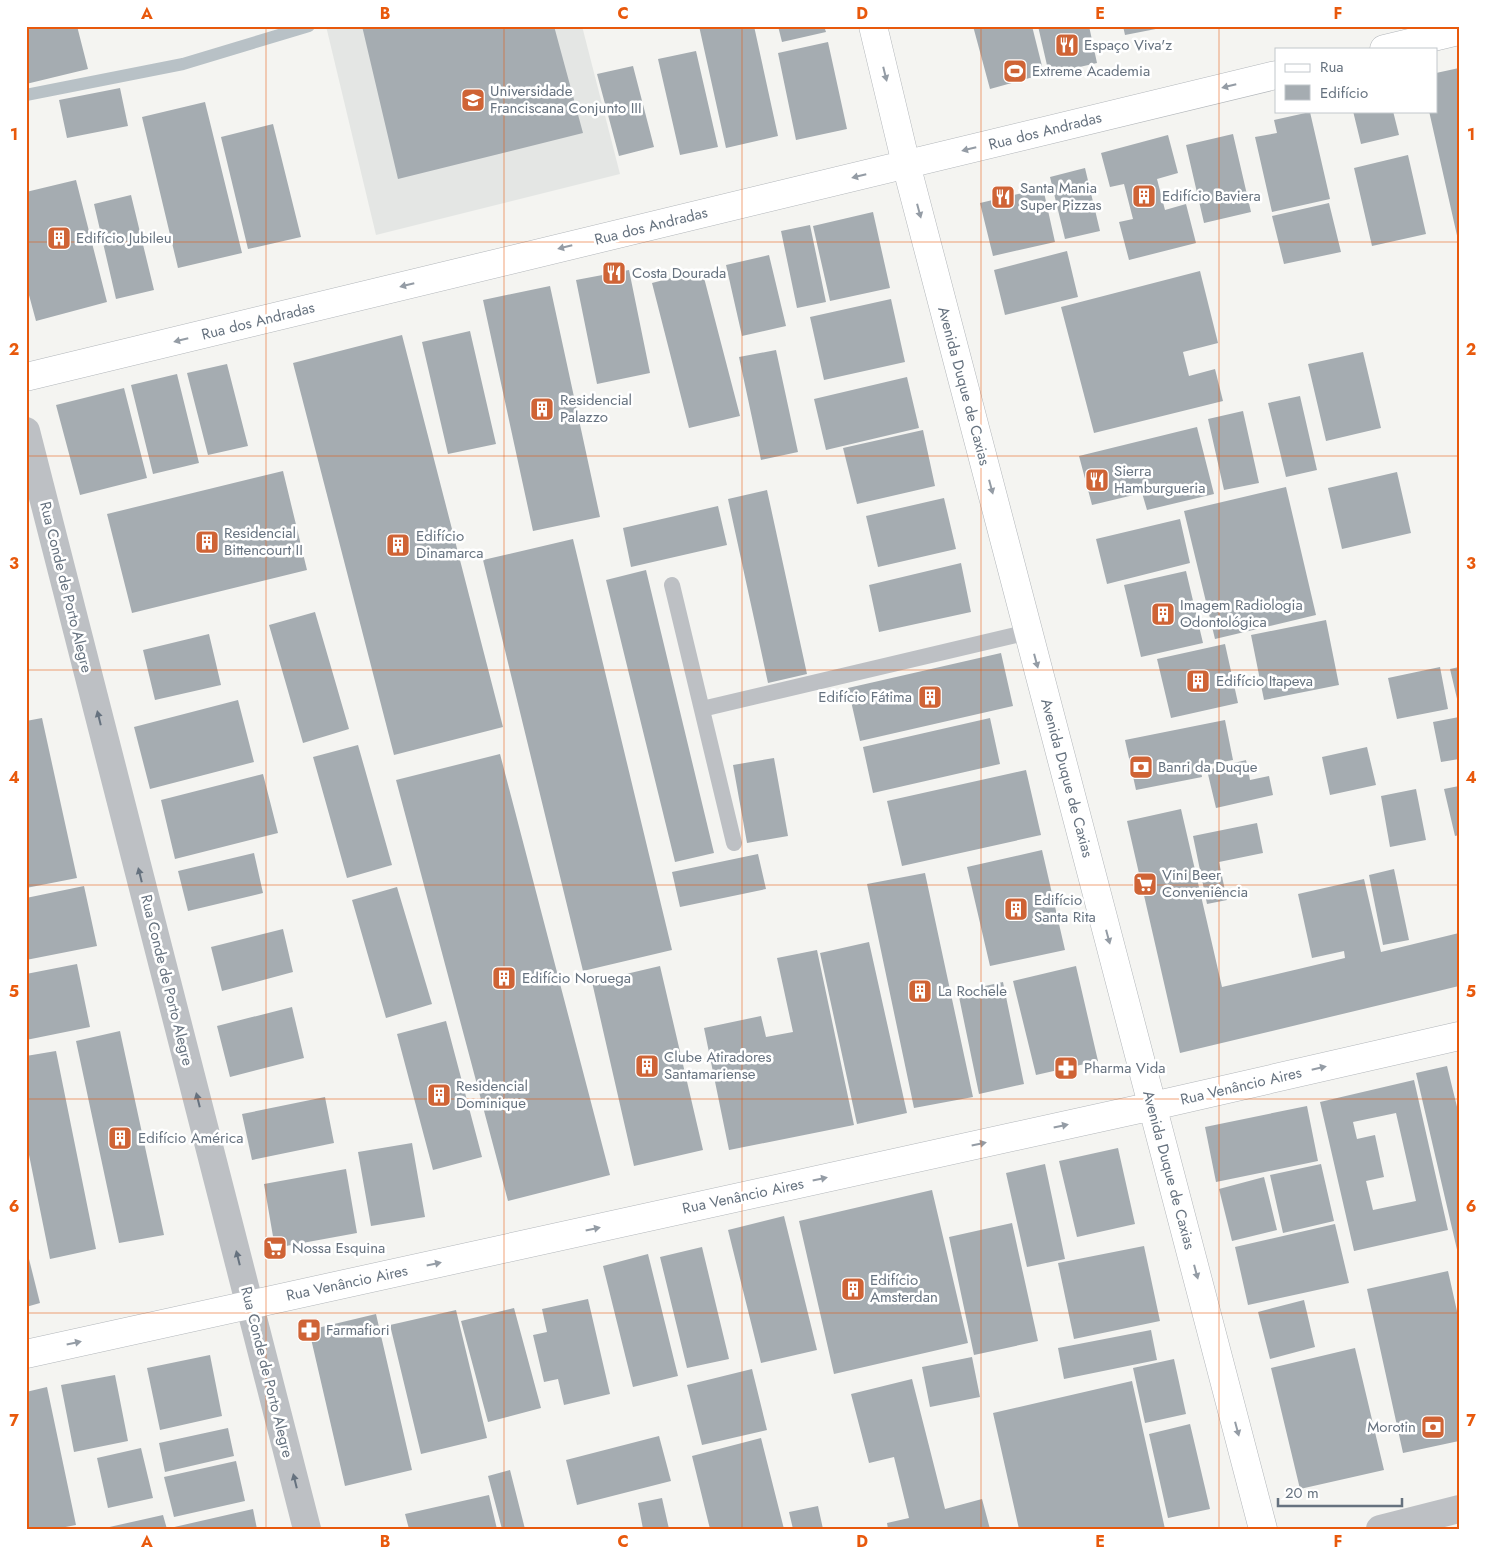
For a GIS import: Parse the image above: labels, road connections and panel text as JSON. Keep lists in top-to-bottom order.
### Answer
{
  "streets": {
    "street": [
      "Rua dos Andradas",
      "Avenida Duque de Caxias",
      "Rua Conde de Porto Alegre",
      "Rua Venâncio Aires"
    ]
  },
  "crossings": [
    ["Rua dos Andradas", "Avenida Duque de Caxias"],
    ["Avenida Duque de Caxias", "Rua Venâncio Aires"],
    ["Rua Conde de Porto Alegre", "Rua Venâncio Aires"]
  ],
  "one_way": [
    "Rua dos Andradas",
    "Avenida Duque de Caxias",
    "Rua Conde de Porto Alegre",
    "Rua Venâncio Aires"
  ],
  "places": {
    "restaurant": [
      "Espaço Viva'z",
      "Santa Mania Super Pizzas",
      "Costa Dourada",
      "Sierra Hamburgueria"
    ],
    "sports": ["Extreme Academia"],
    "school or university": ["Universidade Franciscana Conjunto III"],
    "building": [
      "Edifício Baviera",
      "Edifício Jubileu",
      "Residencial Palazzo",
      "Residencial Bittencourt II",
      "Edifício Dinamarca",
      "Imagem Radiologia Odontológica",
      "Edifício Itapeva",
      "Edifício Fátima",
      "Edifício Santa Rita",
      "Edifício Noruega",
      "La Rochele",
      "Clube Atiradores Santamariense",
      "Residencial Dominique",
      "Edifício América",
      "Edifício Amsterdan"
    ],
    "bank": ["Banri da Duque", "Morotin"],
    "supermarket": ["Vini Beer Conveniência", "Nossa Esquina"],
    "pharmacy": ["Pharma Vida", "Farmafiori"]
  },
  "legend": ["Rua", "Edifício"],
  "scale_bar": "20 m",
  "grid": {
    "columns": [
      "A",
      "B",
      "C",
      "D",
      "E",
      "F"
    ],
    "rows": [
      "1",
      "2",
      "3",
      "4",
      "5",
      "6",
      "7"
    ]
  }
}
